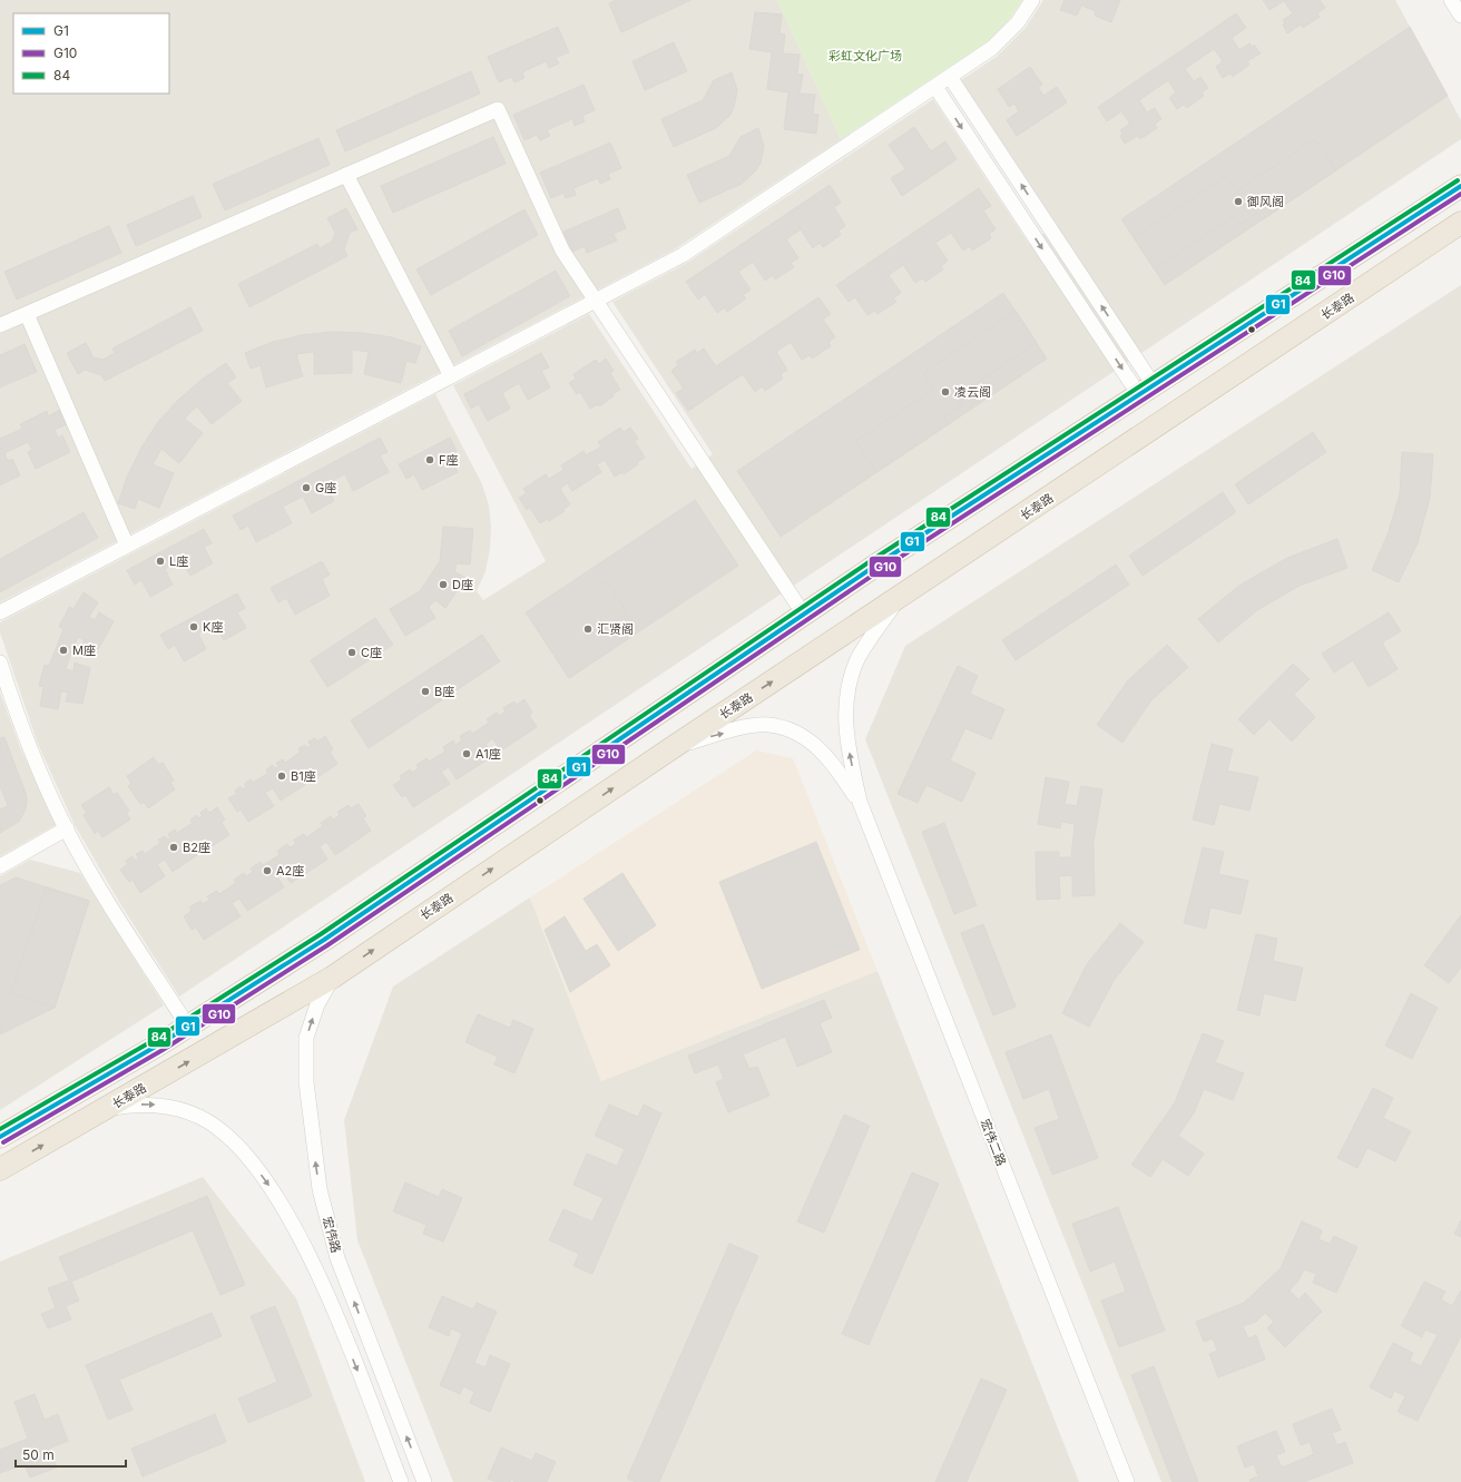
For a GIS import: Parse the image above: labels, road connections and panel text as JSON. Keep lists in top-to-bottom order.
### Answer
{
  "streets": {
    "highway": ["长泰路"],
    "street": ["宏伟二路", "宏伟路"]
  },
  "crossings": [
    ["长泰路", "宏伟路"]
  ],
  "parks": ["彩虹文化广场"],
  "places": [
    "御风阁",
    "凌云阁",
    "F座",
    "G座",
    "L座",
    "D座",
    "K座",
    "汇贤阁",
    "M座",
    "C座",
    "B座",
    "A1座",
    "B1座",
    "B2座",
    "A2座"
  ],
  "lines": ["transit line 84", "transit line G1", "transit line G10"],
  "legend": ["G1", "G10", "84"],
  "scale_bar": "50 m"
}
